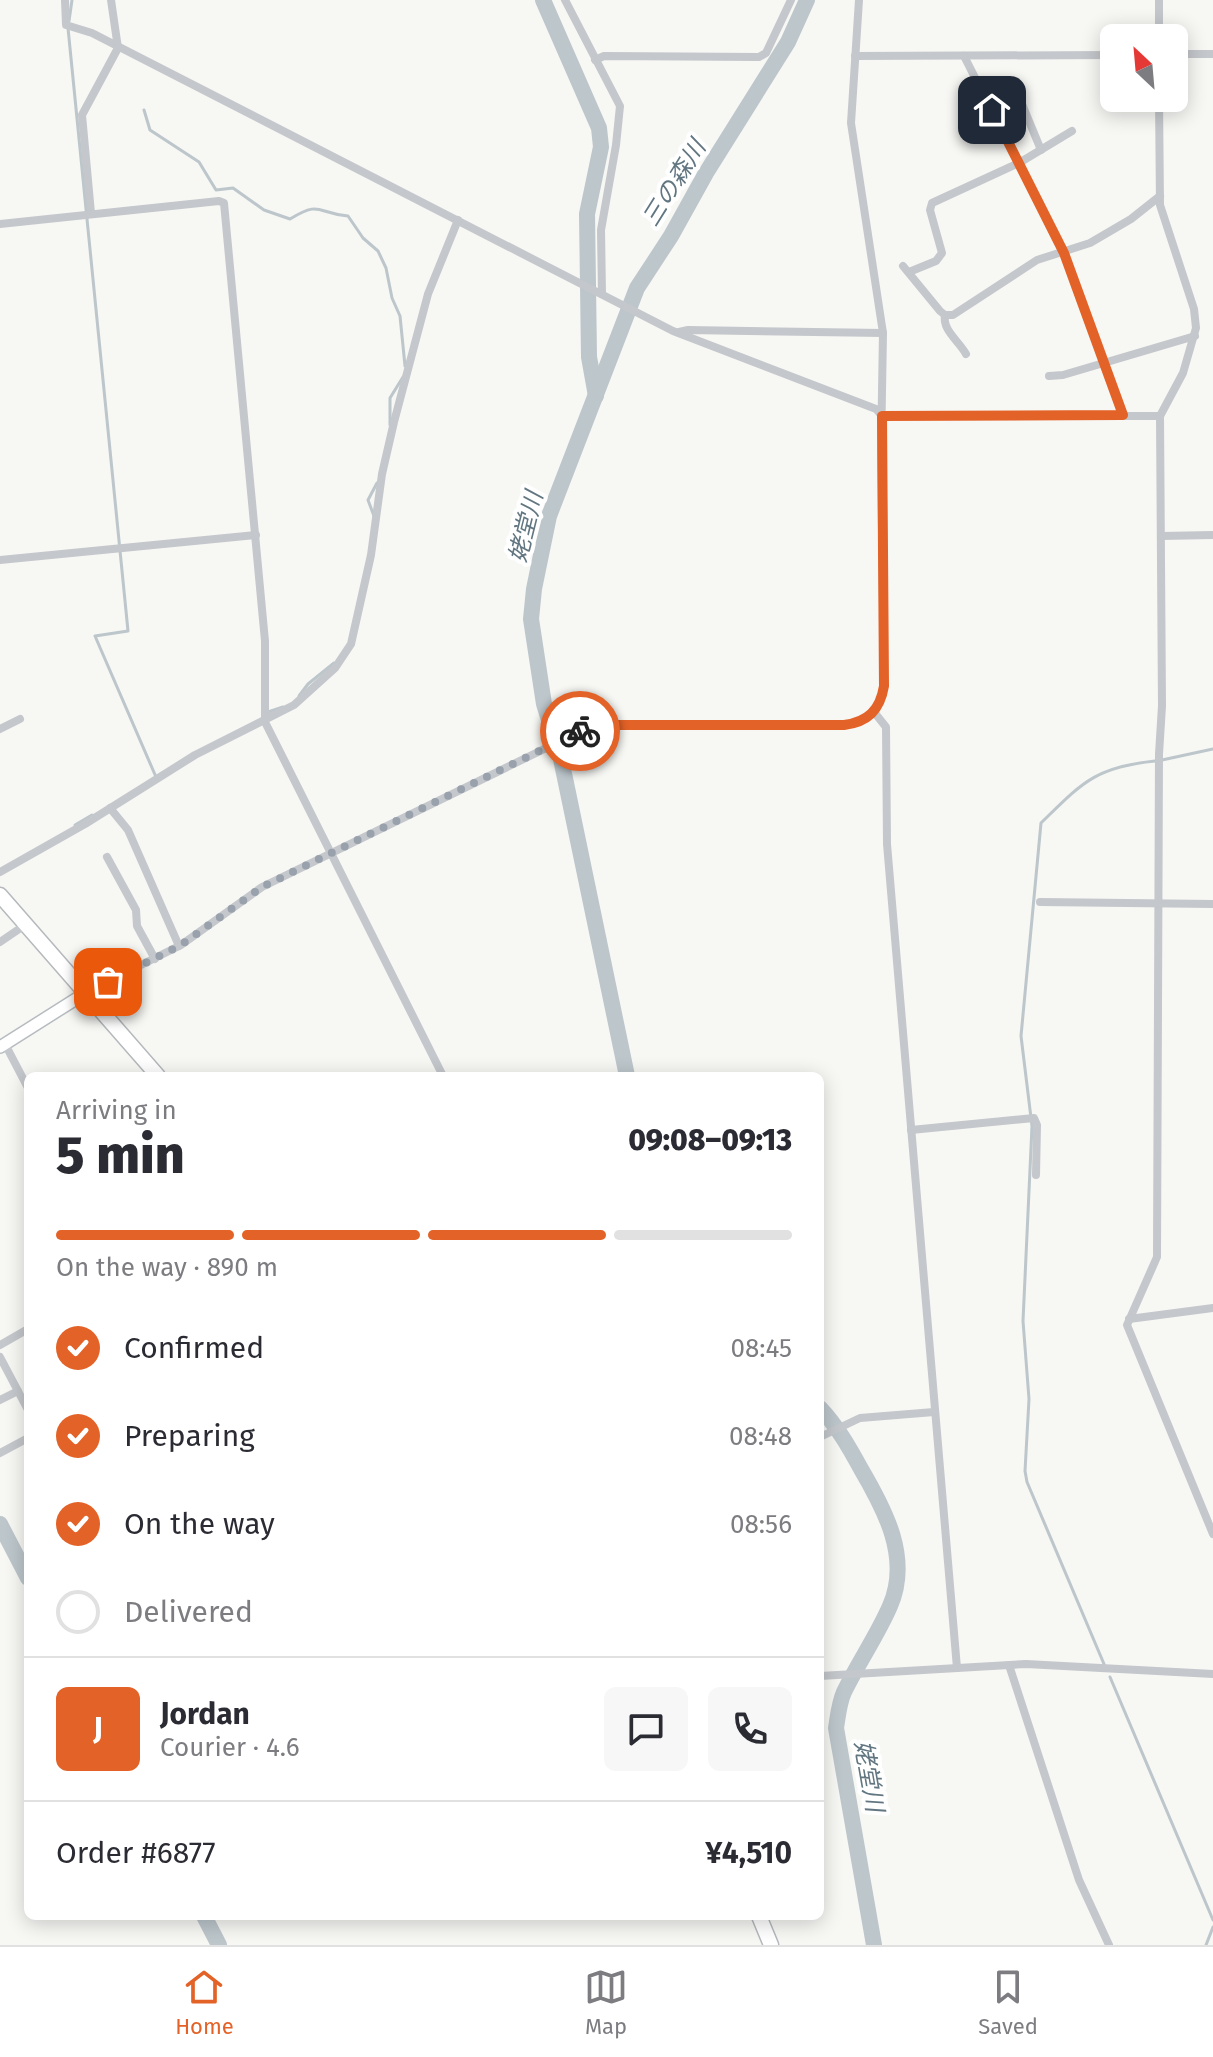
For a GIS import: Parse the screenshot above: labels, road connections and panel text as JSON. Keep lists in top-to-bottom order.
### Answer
{
  "water": ["三の森川", "姥堂川"],
  "north": "top left",
  "page": {
    "heading": ["5 min", "Arriving in", "09:08–09:13"],
    "panel": [
      "Jordan",
      "Courier · 4.6",
      "Order #6877",
      "¥4,510"
    ],
    "bar": "On the way · 890 m",
    "list": [
      ["Confirmed", "08:45"],
      ["Preparing", "08:48"],
      ["On the way", "08:56"],
      "Delivered"
    ],
    "round": "J",
    "tabs": ["Home", "Map", "Saved"]
  }
}
